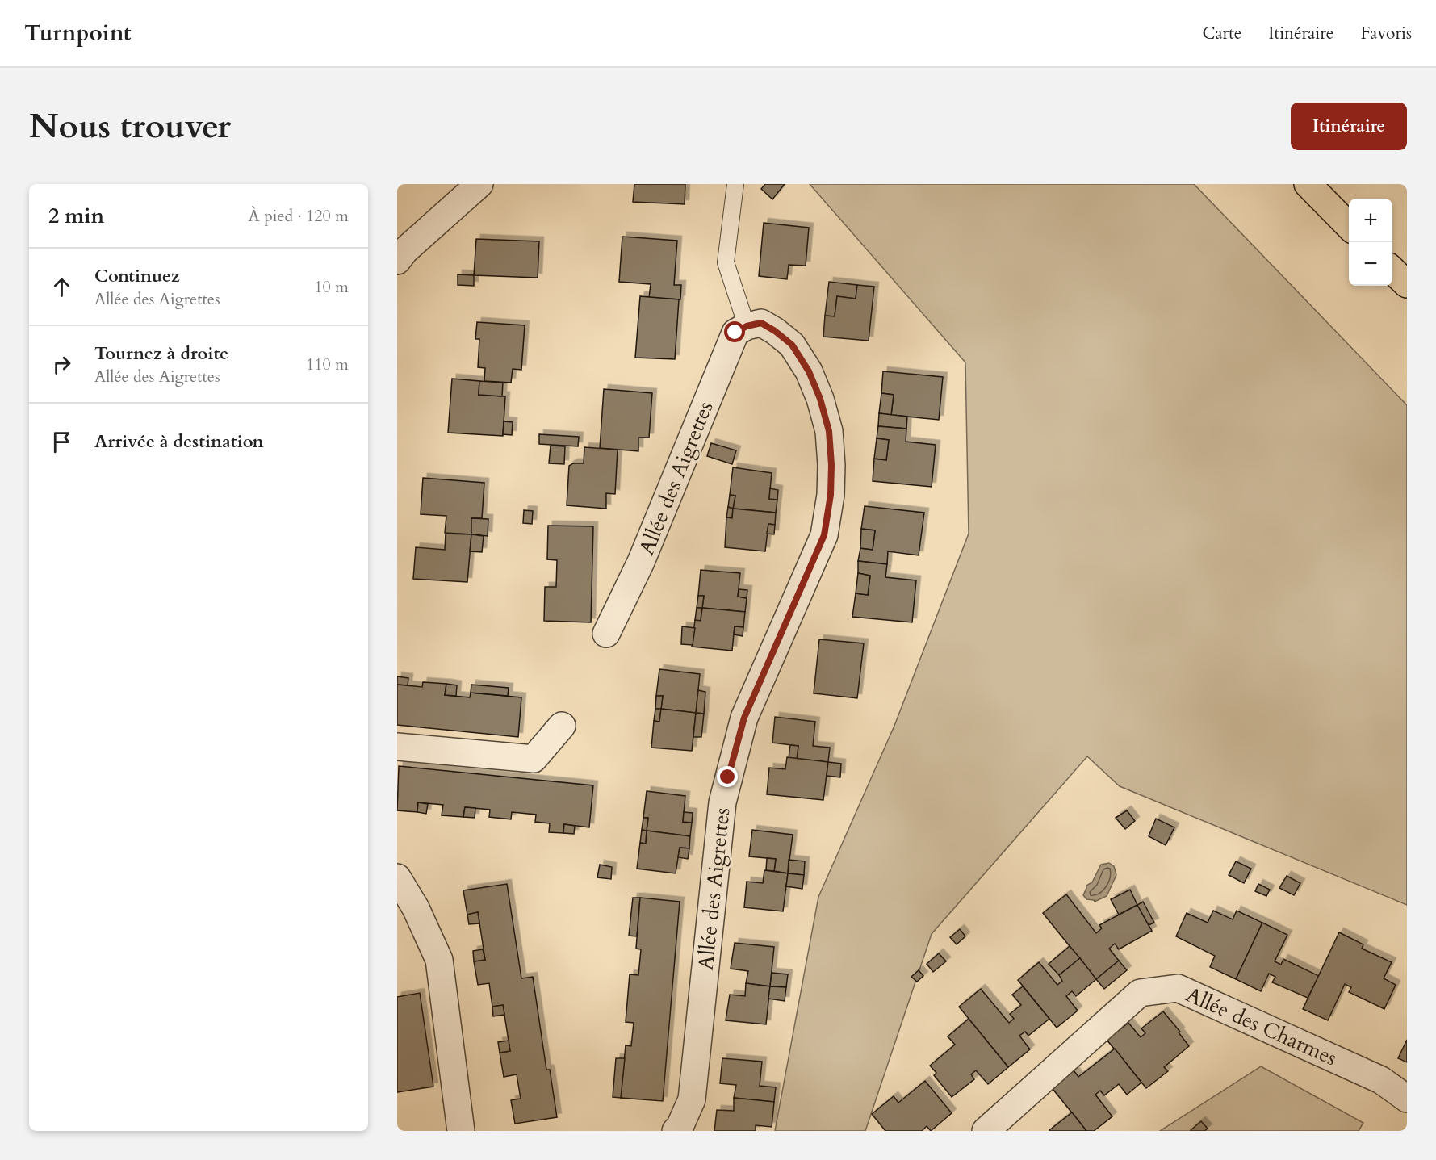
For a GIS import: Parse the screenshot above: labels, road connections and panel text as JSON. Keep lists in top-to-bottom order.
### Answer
{
  "streets": {
    "street": ["Allée des Aigrettes", "Allée des Charmes"]
  },
  "page": {
    "header": "Turnpoint",
    "nav": ["Carte", "Itinéraire", "Favoris"],
    "buttons": "Itinéraire",
    "title": "Nous trouver",
    "heading": ["2 min", "À pied · 120 m"],
    "map_buttons": ["+", "−"],
    "list": [
      ["Continuez", "Allée des Aigrettes", "10 m"],
      ["Tournez à droite", "Allée des Aigrettes", "110 m"],
      "Arrivée à destination"
    ]
  }
}
